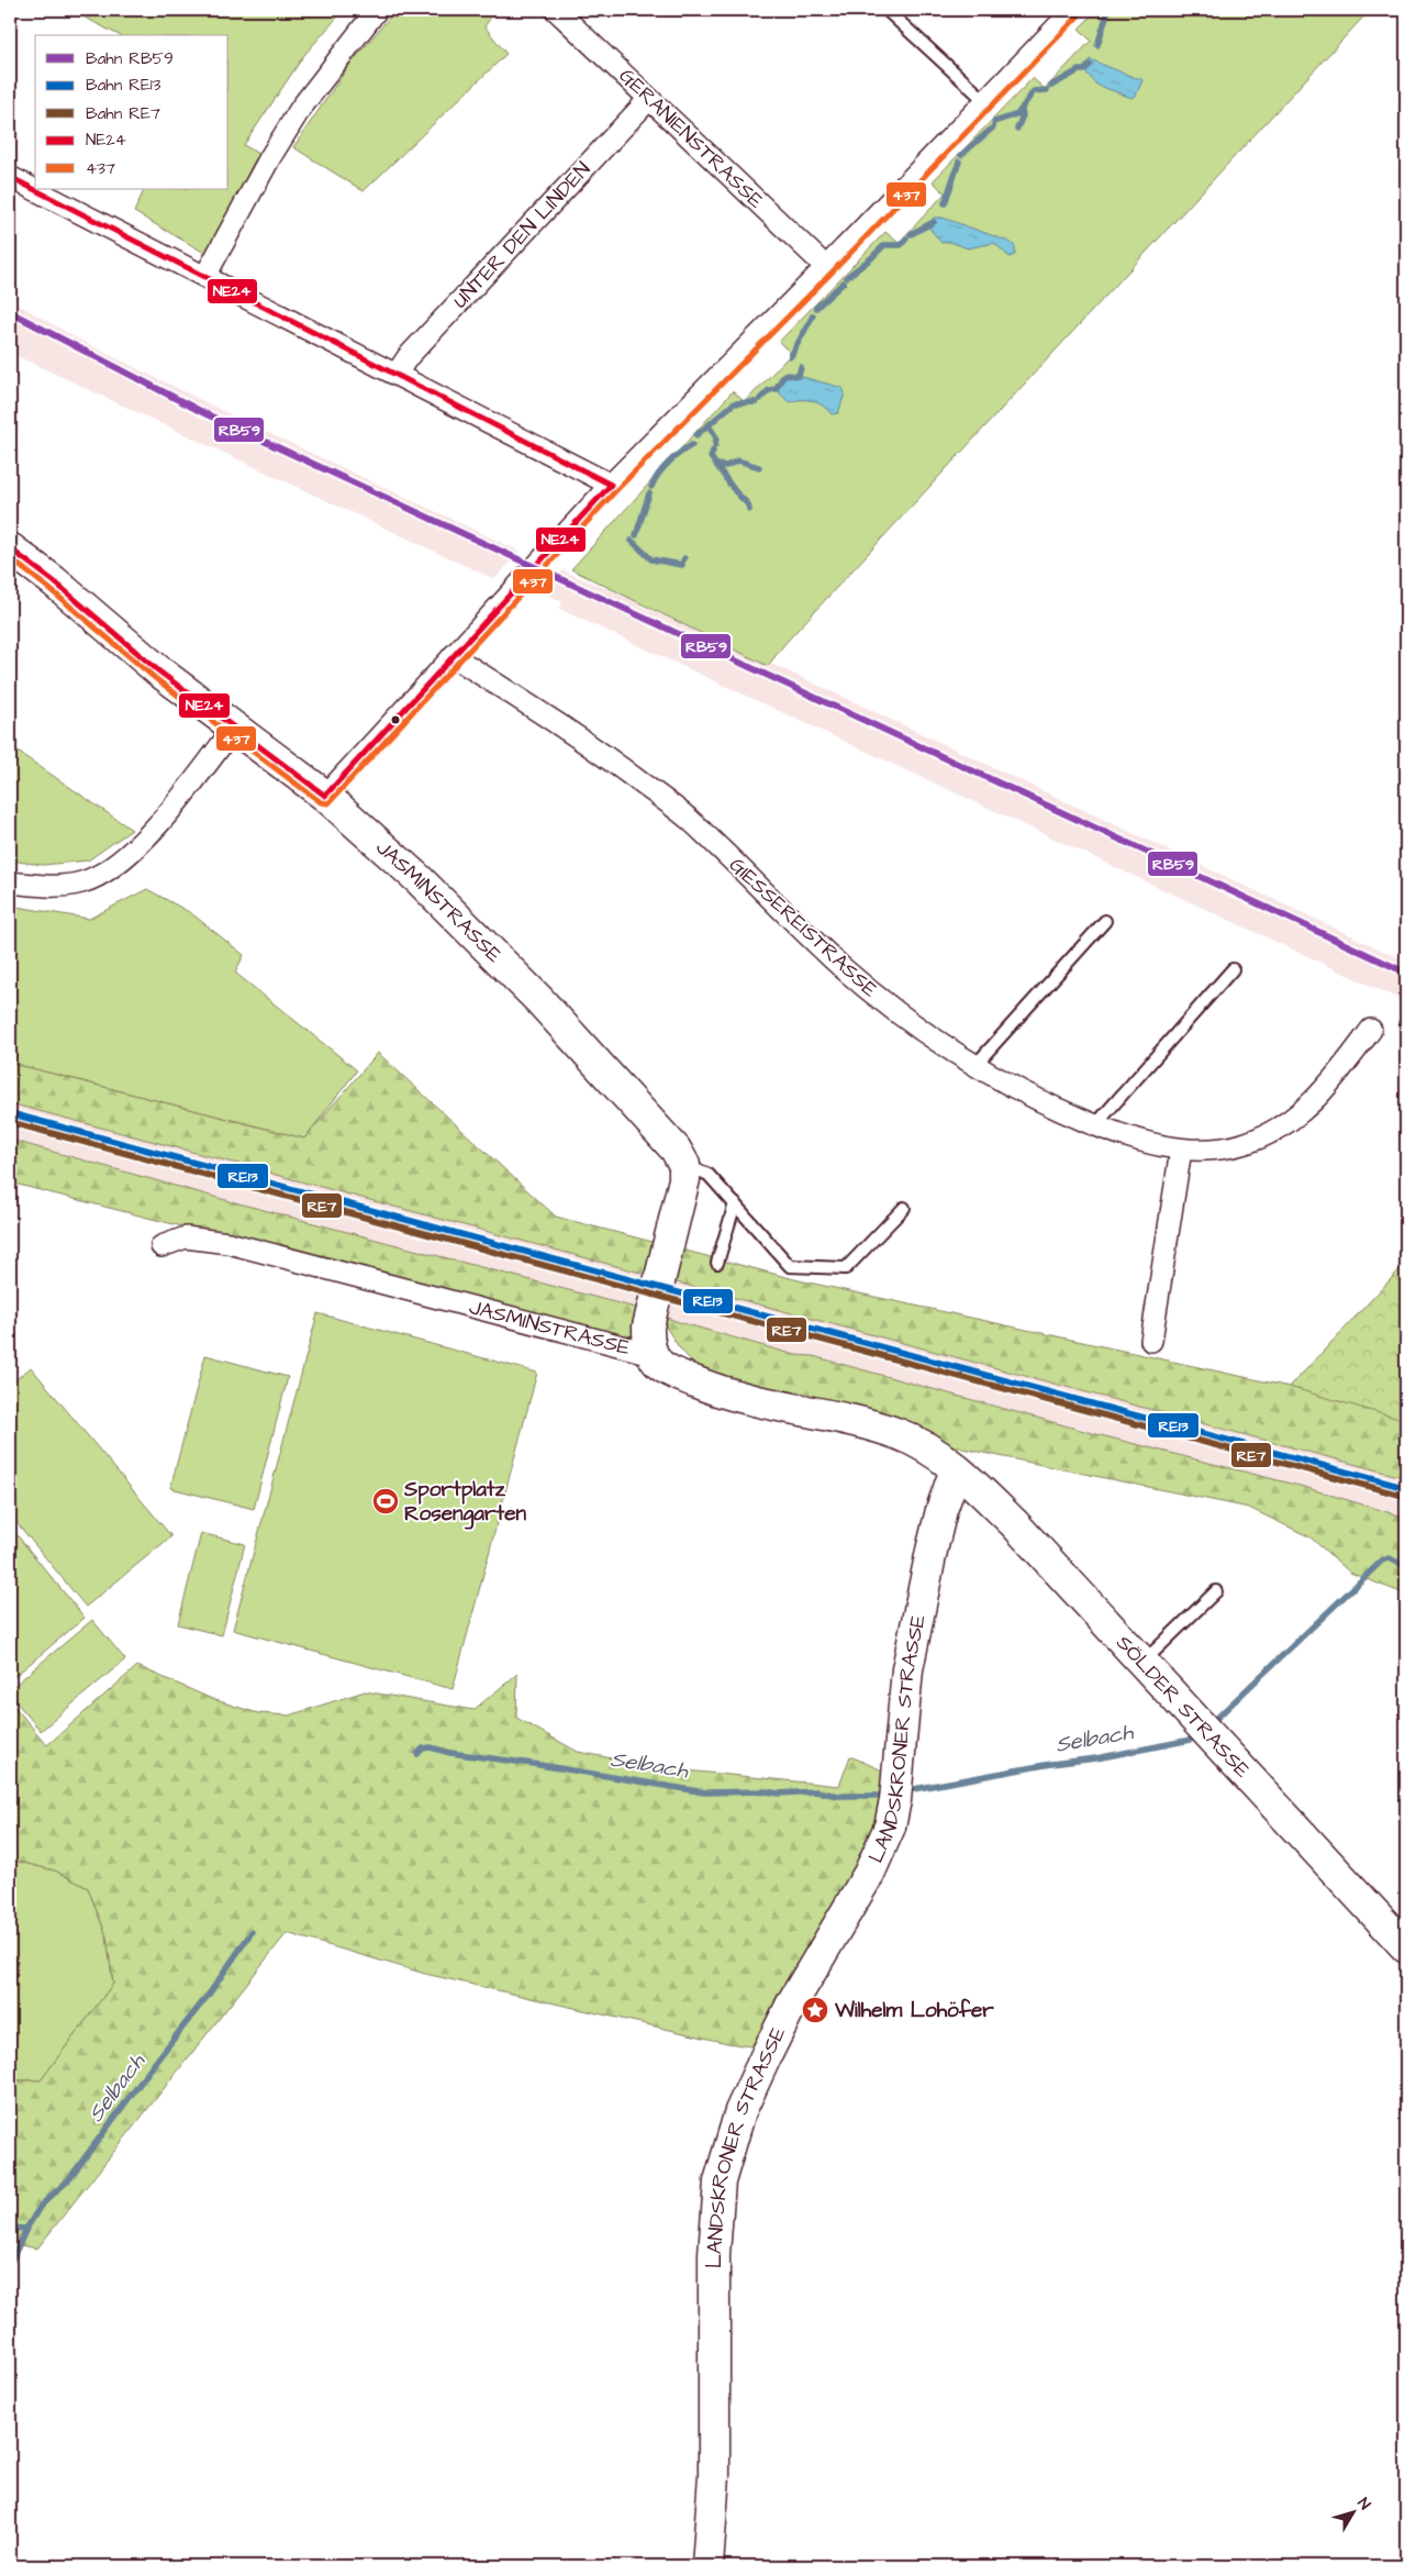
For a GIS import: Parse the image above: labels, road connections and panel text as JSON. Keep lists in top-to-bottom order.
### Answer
{
  "streets": {
    "street": [
      "GERANIENSTRASSE",
      "UNTER DEN LINDEN",
      "JASMINSTRASSE",
      "GIESSEREISTRASSE",
      "SÖLDER STRASSE",
      "LANDSKRONER STRASSE"
    ]
  },
  "crossings": [
    ["GERANIENSTRASSE", "UNTER DEN LINDEN"],
    ["JASMINSTRASSE", "SÖLDER STRASSE"],
    ["JASMINSTRASSE", "LANDSKRONER STRASSE"],
    ["SÖLDER STRASSE", "LANDSKRONER STRASSE"]
  ],
  "water": ["Selbach"],
  "places": {
    "sports": ["Sportplatz Rosengarten"],
    "place": ["Wilhelm Lohöfer"]
  },
  "lines": [
    "transit line 437",
    "transit line NE24",
    "rail line RB59",
    "rail line RE13",
    "rail line RE7"
  ],
  "legend": [
    "Bahn RB59",
    "Bahn RE13",
    "Bahn RE7",
    "NE24",
    "437"
  ],
  "north": "top right"
}
